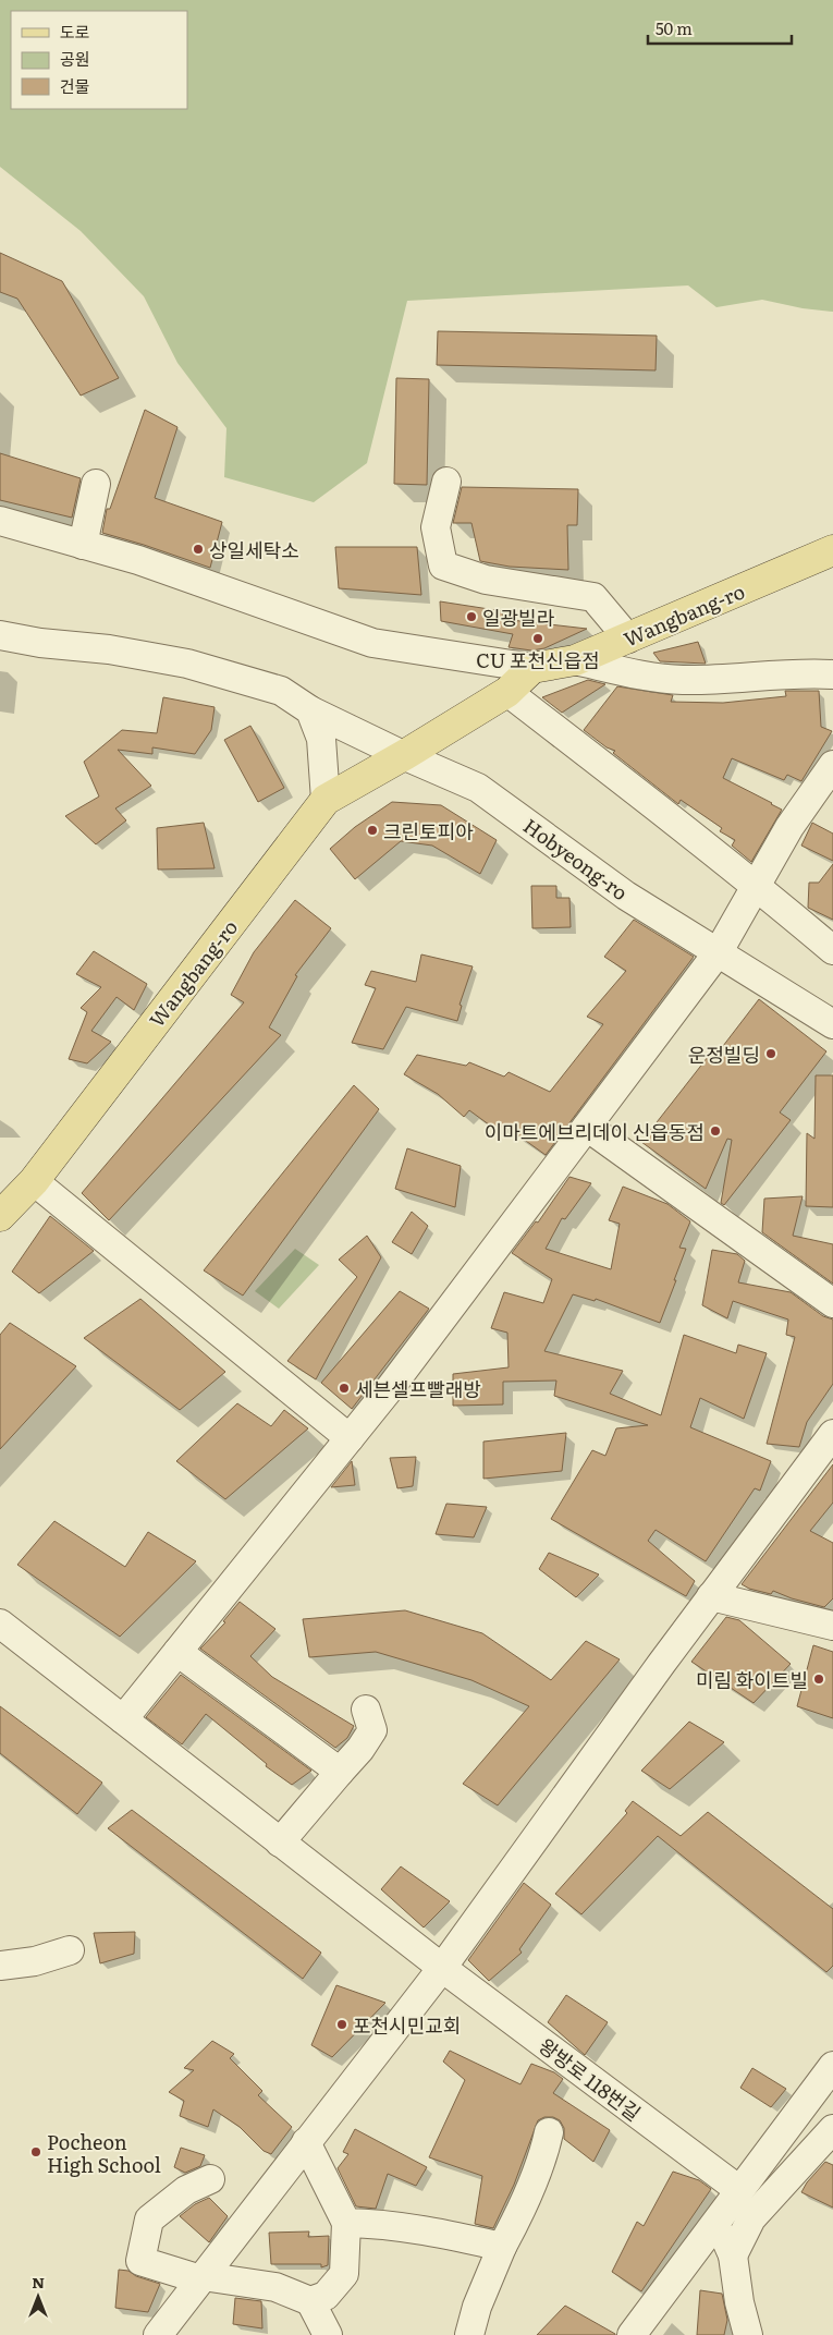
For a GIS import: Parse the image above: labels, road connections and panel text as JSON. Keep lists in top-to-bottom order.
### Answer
{
  "streets": {
    "main road": ["Wangbang-ro"],
    "street": ["Hobyeong-ro", "왕방로 118번길"]
  },
  "crossings": [
    ["Wangbang-ro", "Hobyeong-ro"]
  ],
  "places": [
    "상일세탁소",
    "일광빌라",
    "CU 포천신읍점",
    "크린토피아",
    "운정빌딩",
    "이마트에브리데이 신읍동점",
    "세븐셀프빨래방",
    "미림 화이트빌",
    "포천시민교회",
    "Pocheon High School"
  ],
  "legend": ["도로", "공원", "건물"],
  "scale_bar": "50 m",
  "north": "top"
}
